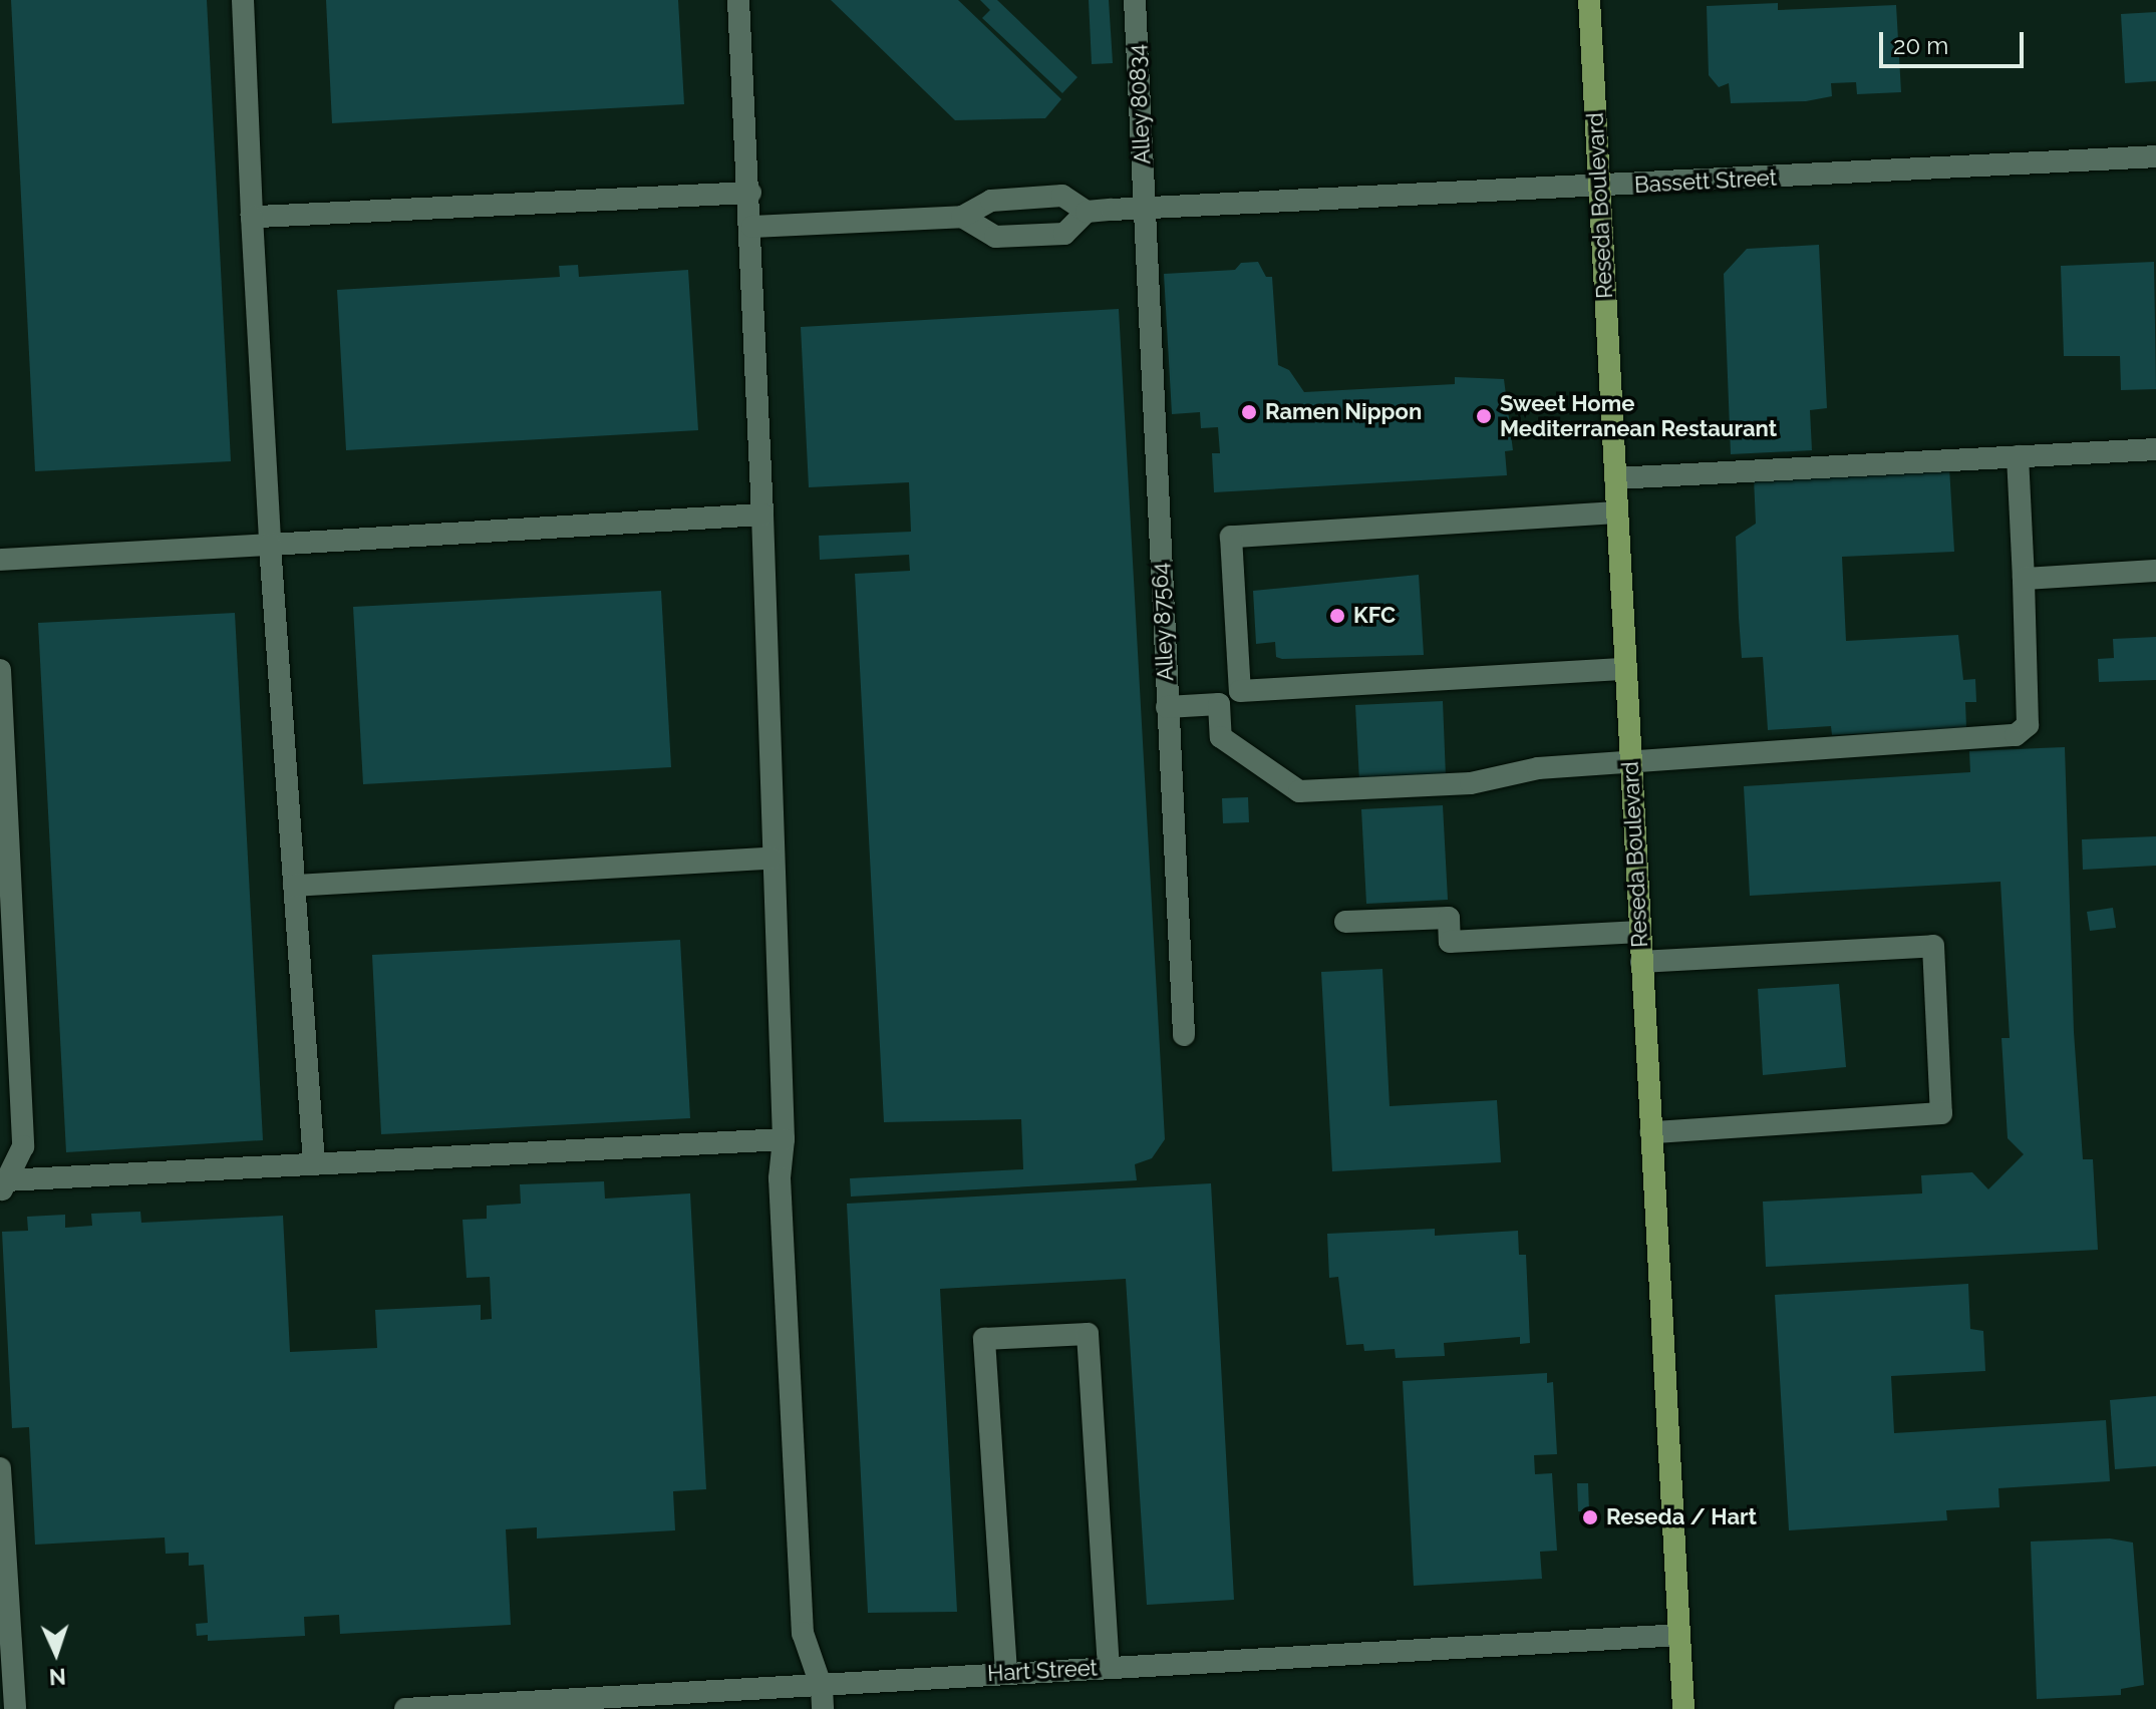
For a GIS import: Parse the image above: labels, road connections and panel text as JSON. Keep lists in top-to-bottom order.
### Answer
{
  "streets": {
    "main road": ["Reseda Boulevard"],
    "street": [
      "Alley 80834",
      "Bassett Street",
      "Alley 87564",
      "Hart Street"
    ]
  },
  "crossings": [
    ["Alley 80834", "Bassett Street"],
    ["Alley 80834", "Alley 87564"],
    ["Bassett Street", "Reseda Boulevard"],
    ["Bassett Street", "Alley 87564"],
    ["Reseda Boulevard", "Hart Street"]
  ],
  "places": [
    "Ramen Nippon",
    "Sweet Home Mediterranean Restaurant",
    "KFC",
    "Reseda / Hart"
  ],
  "scale_bar": "20 m",
  "north": "bottom"
}
